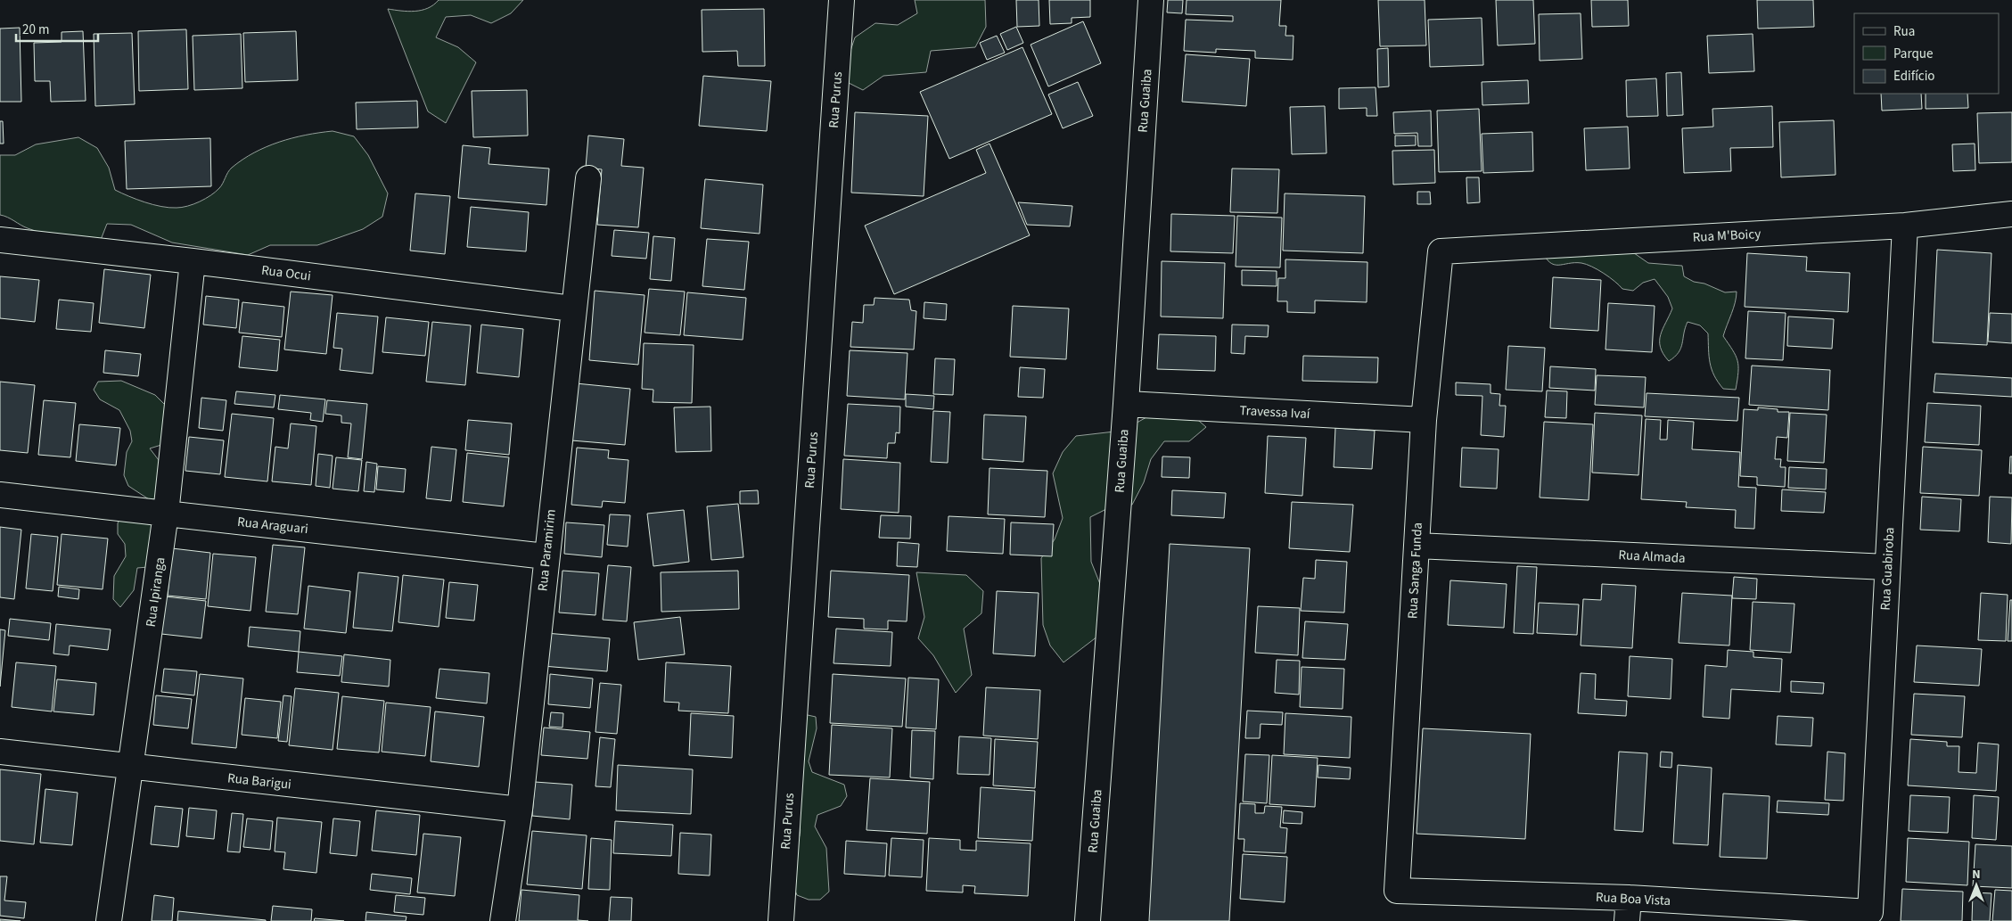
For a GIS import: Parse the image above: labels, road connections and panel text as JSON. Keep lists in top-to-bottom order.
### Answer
{
  "streets": {
    "street": [
      "Rua Purus",
      "Rua Guaiba",
      "Rua M'Boicy",
      "Rua Ocui",
      "Travessa Ivaí",
      "Rua Araguari",
      "Rua Paramirim",
      "Rua Almada",
      "Rua Guabiroba",
      "Rua Sanga Funda",
      "Rua Ipiranga",
      "Rua Barigui",
      "Rua Boa Vista"
    ]
  },
  "crossings": [
    ["Rua Guaiba", "Travessa Ivaí"],
    ["Rua M'Boicy", "Rua Guabiroba"],
    ["Rua M'Boicy", "Rua Sanga Funda"],
    ["Rua Ocui", "Rua Paramirim"],
    ["Rua Ocui", "Rua Ipiranga"],
    ["Travessa Ivaí", "Rua Sanga Funda"],
    ["Rua Araguari", "Rua Paramirim"],
    ["Rua Araguari", "Rua Ipiranga"],
    ["Rua Paramirim", "Rua Barigui"],
    ["Rua Almada", "Rua Guabiroba"],
    ["Rua Almada", "Rua Sanga Funda"],
    ["Rua Guabiroba", "Rua Boa Vista"],
    ["Rua Sanga Funda", "Rua Boa Vista"],
    ["Rua Ipiranga", "Rua Barigui"]
  ],
  "legend": ["Rua", "Parque", "Edifício"],
  "scale_bar": "20 m",
  "north": "top"
}
